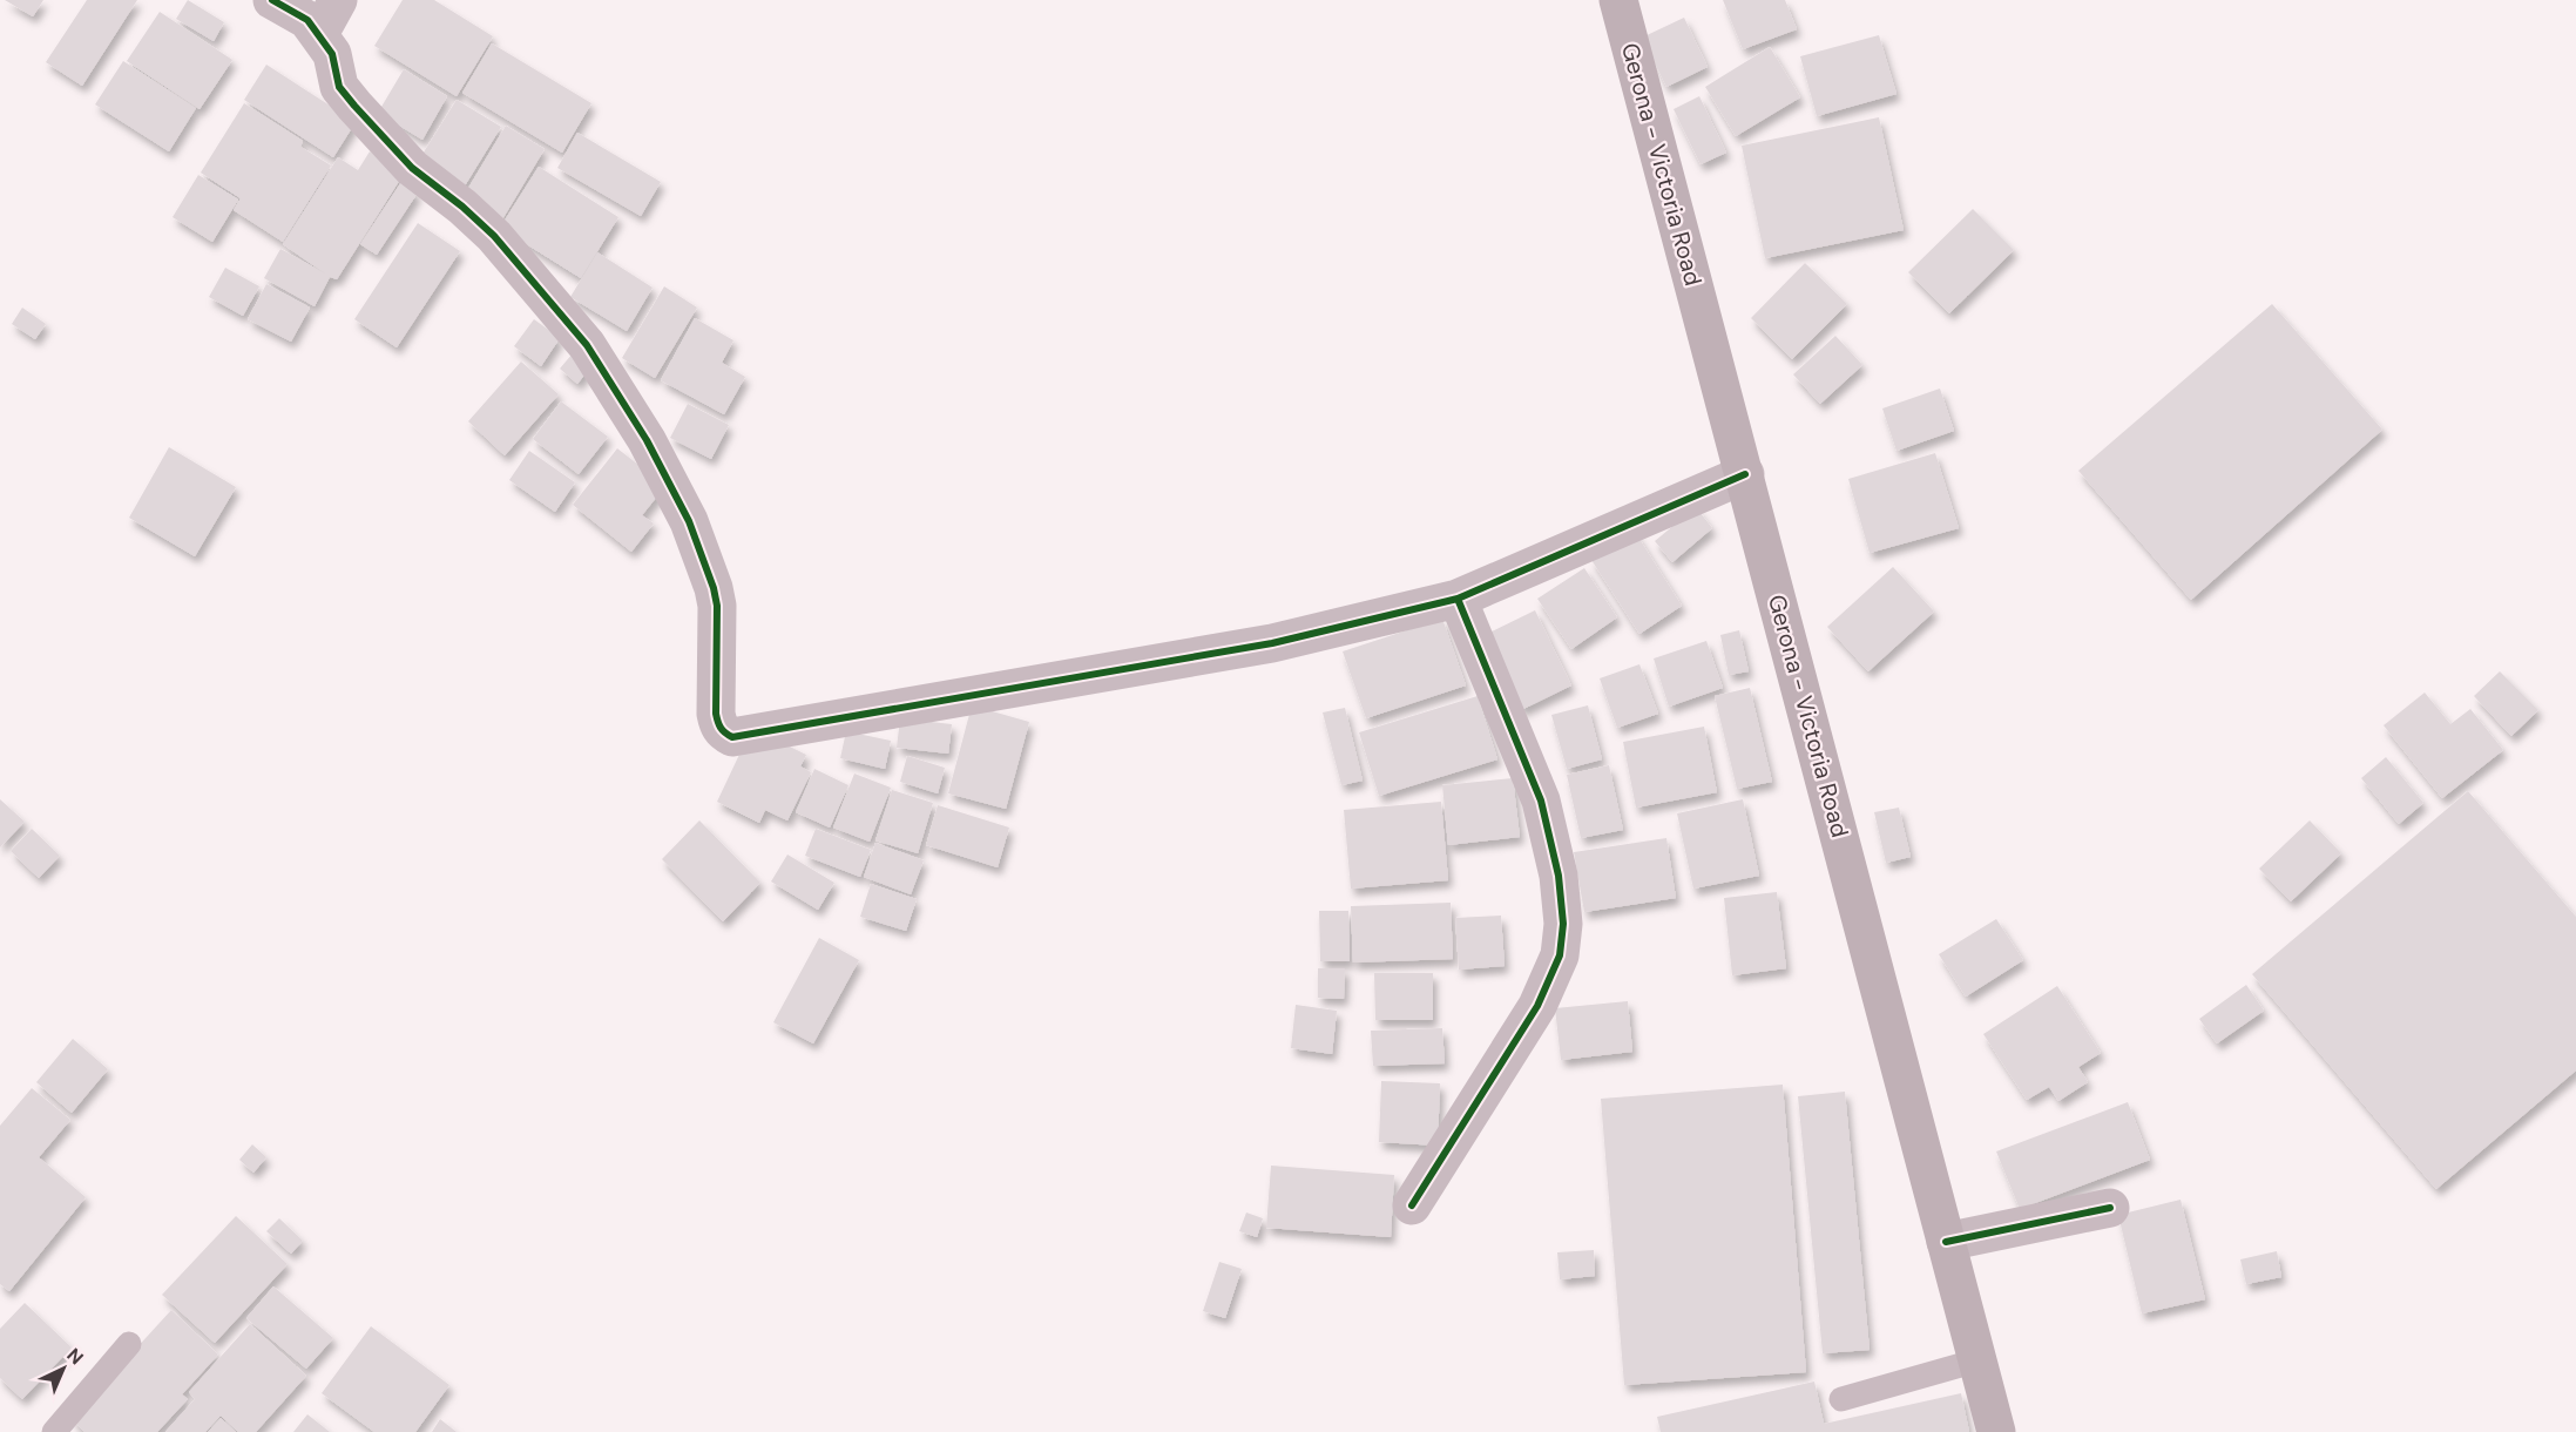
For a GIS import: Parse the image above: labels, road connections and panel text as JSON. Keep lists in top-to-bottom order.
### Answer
{
  "streets": {
    "main road": ["Gerona - Victoria Road"]
  },
  "north": "top right"
}
